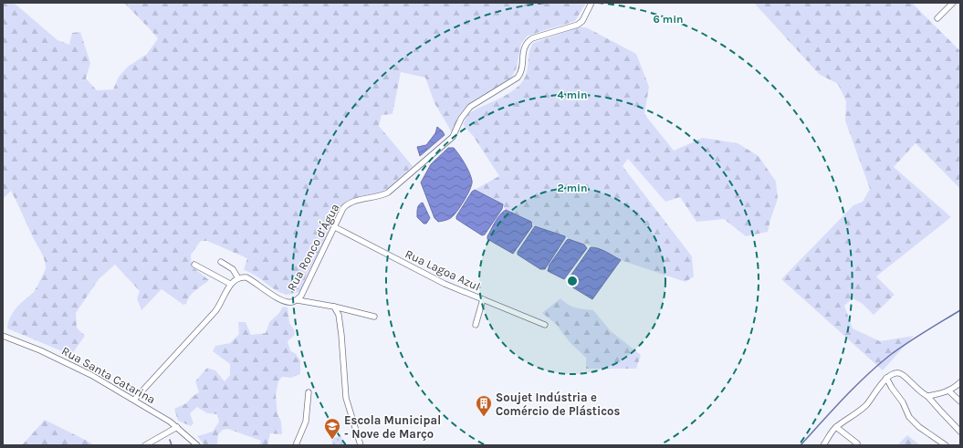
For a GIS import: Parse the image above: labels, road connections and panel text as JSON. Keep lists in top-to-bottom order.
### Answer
{
  "streets": {
    "street": ["Rua Ronco d’Água", "Rua Lagoa Azul", "Rua Santa Catarina"]
  },
  "crossings": [
    ["Rua Ronco d’Água", "Rua Lagoa Azul"]
  ],
  "places": {
    "building": ["Soujet Indústria e Comércio de Plásticos"],
    "school or university": ["Escola Municipal - Nove de Março"]
  },
  "rings": ["6 min", "4 min", "2 min"]
}
